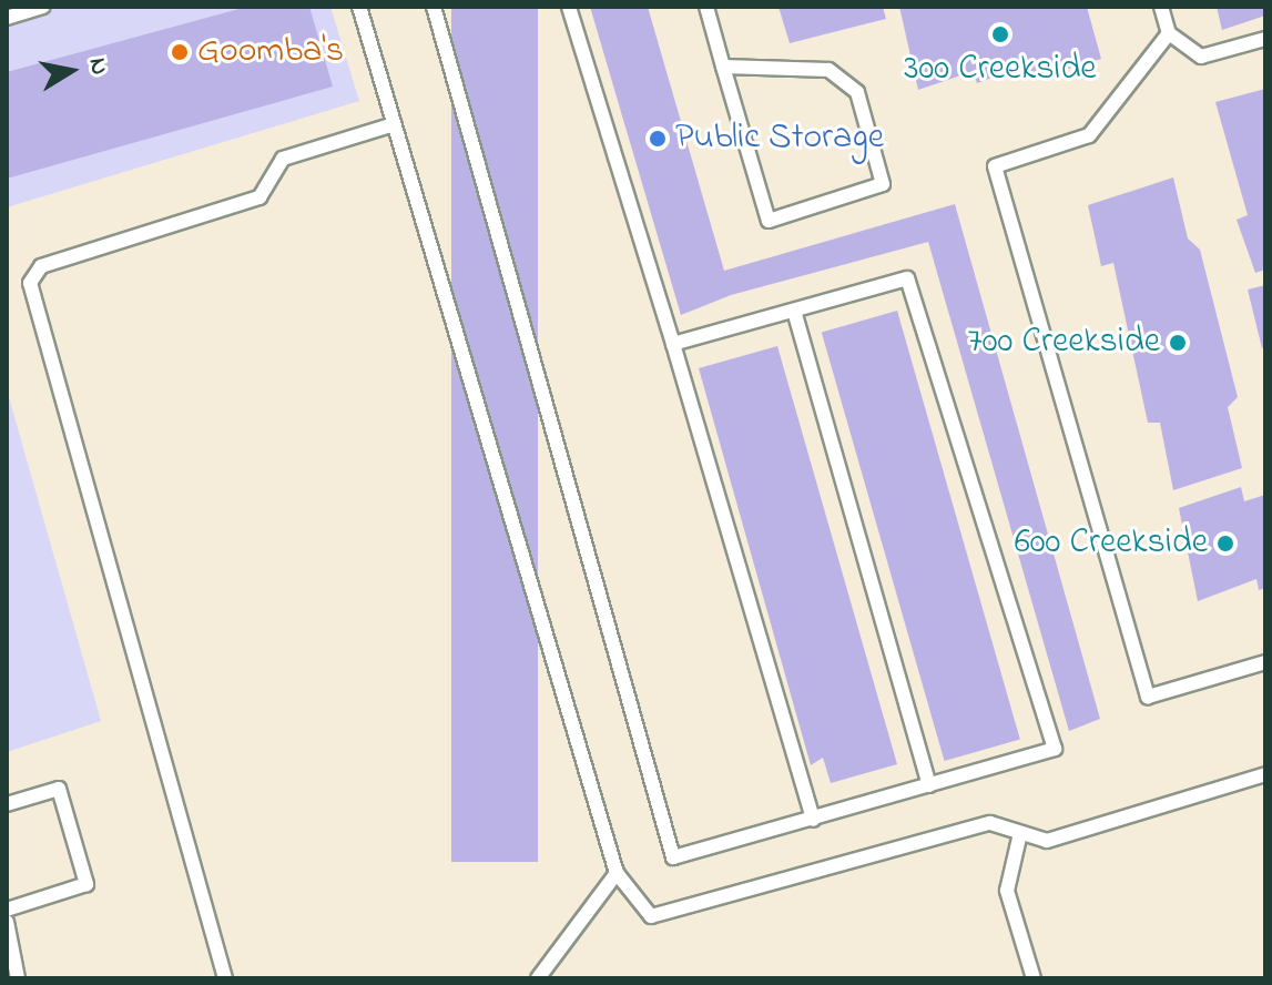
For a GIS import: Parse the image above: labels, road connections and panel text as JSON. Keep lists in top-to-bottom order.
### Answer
{
  "places": [
    "300 Creekside",
    "Goomba's",
    "Public Storage",
    "700 Creekside",
    "600 Creekside"
  ],
  "north": "right"
}
